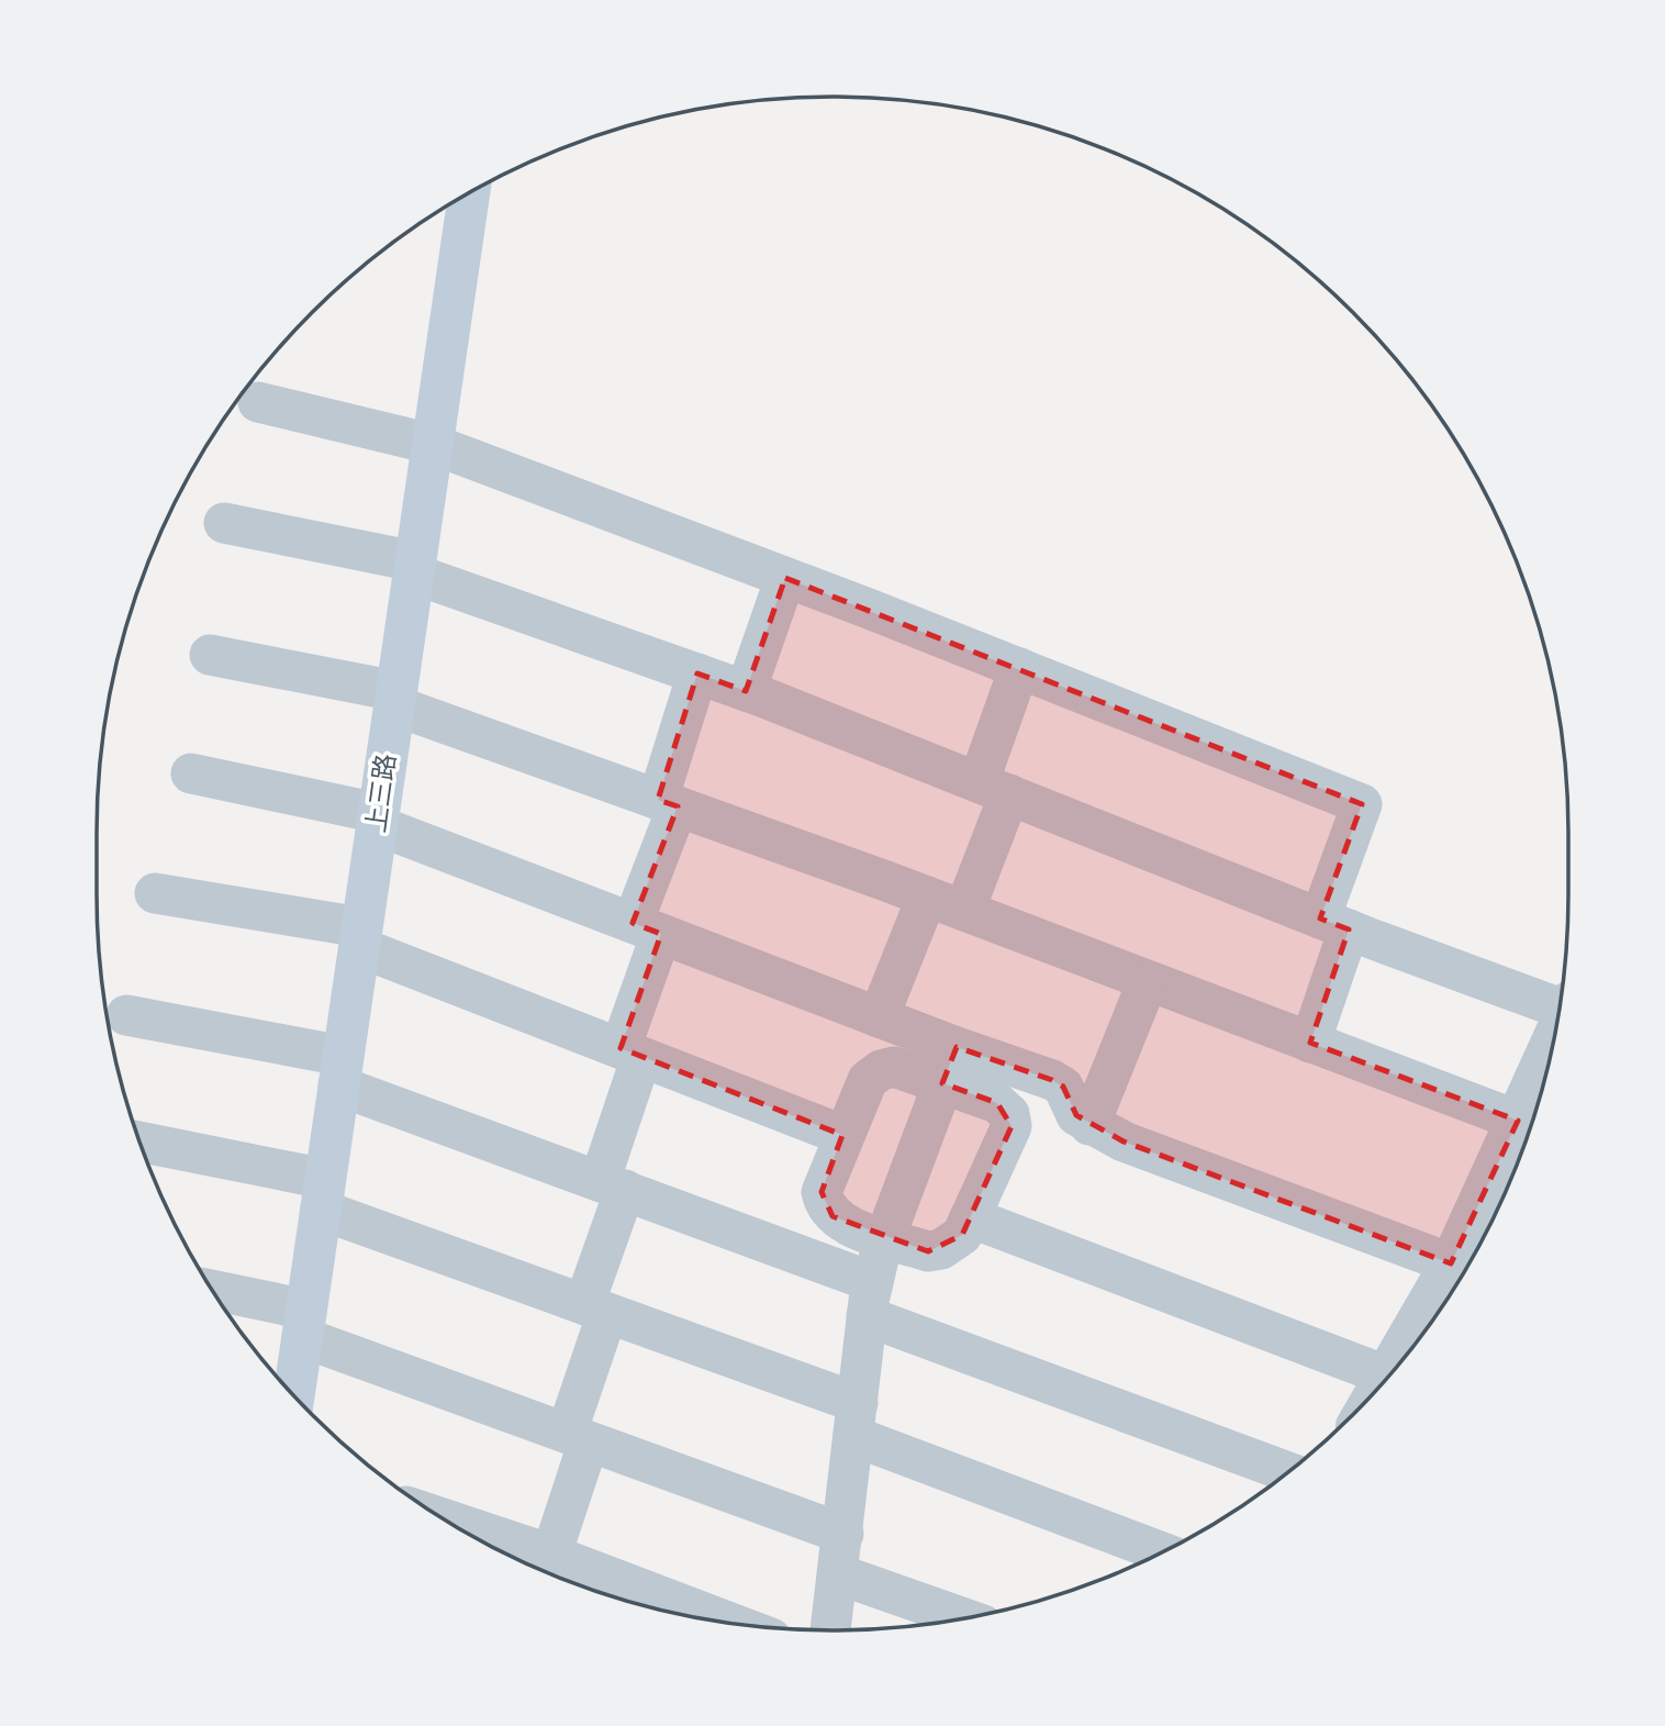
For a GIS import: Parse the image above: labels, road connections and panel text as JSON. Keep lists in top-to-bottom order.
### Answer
{
  "streets": {
    "main road": ["上三路"]
  }
}
